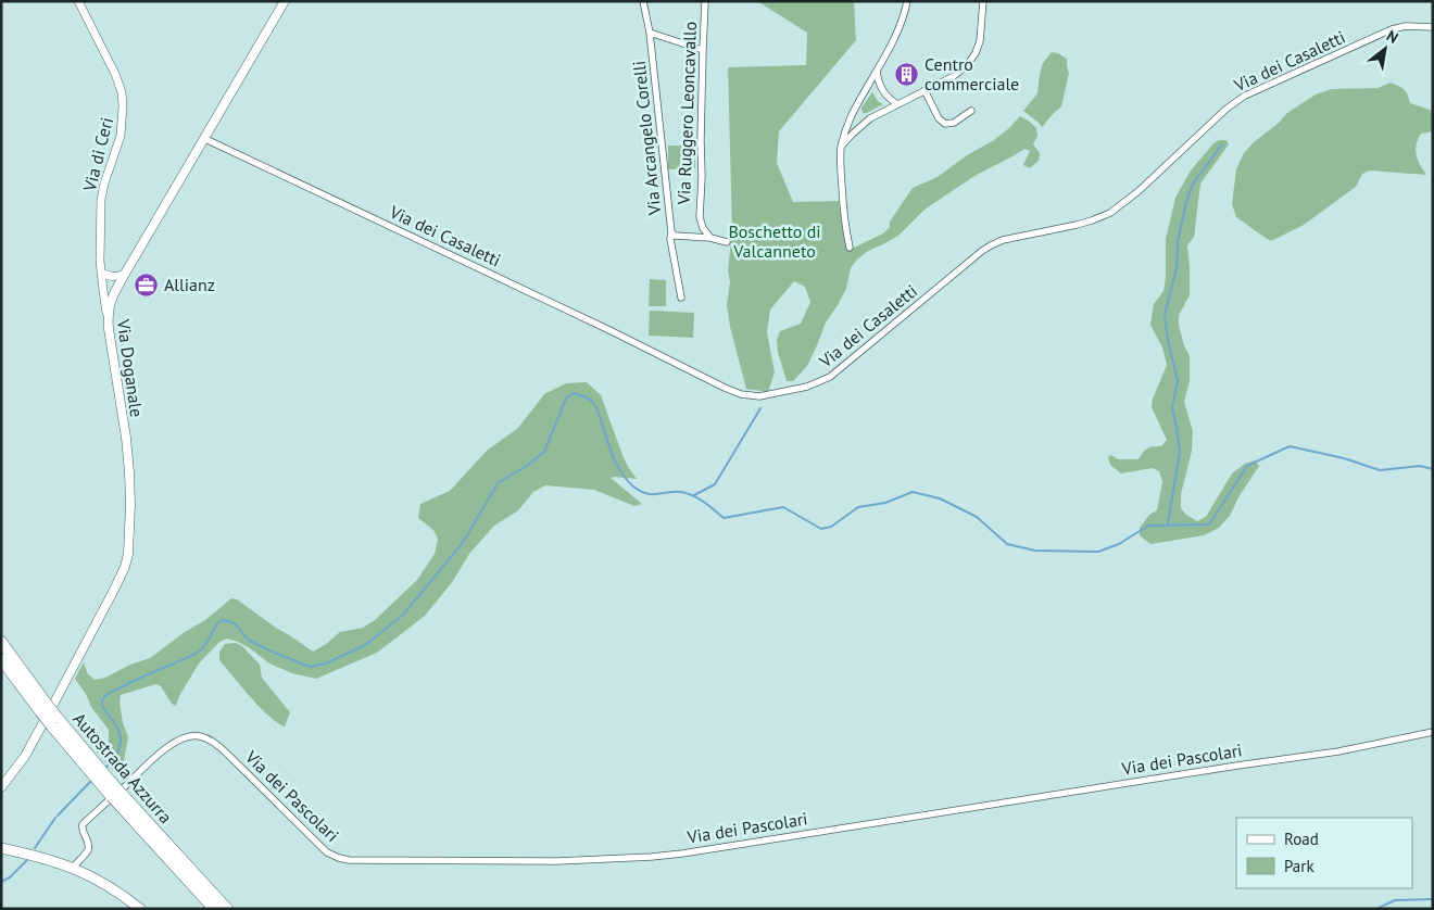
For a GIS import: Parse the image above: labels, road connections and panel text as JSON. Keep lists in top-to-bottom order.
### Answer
{
  "streets": {
    "highway": ["Autostrada Azzurra"],
    "main road": ["Via Doganale"],
    "street": [
      "Via dei Casaletti",
      "Via Ruggero Leoncavallo",
      "Via Arcangelo Corelli",
      "Via di Ceri",
      "Via dei Pascolari"
    ]
  },
  "crossings": [
    ["Via dei Casaletti", "Via Doganale"],
    ["Via Ruggero Leoncavallo", "Via Arcangelo Corelli"],
    ["Via di Ceri", "Via Doganale"],
    ["Via Doganale", "Autostrada Azzurra"],
    ["Via dei Pascolari", "Autostrada Azzurra"]
  ],
  "parks": ["Boschetto di Valcanneto"],
  "places": {
    "building": ["Centro commerciale"],
    "office": ["Allianz"]
  },
  "legend": ["Road", "Park"],
  "north": "top right"
}
